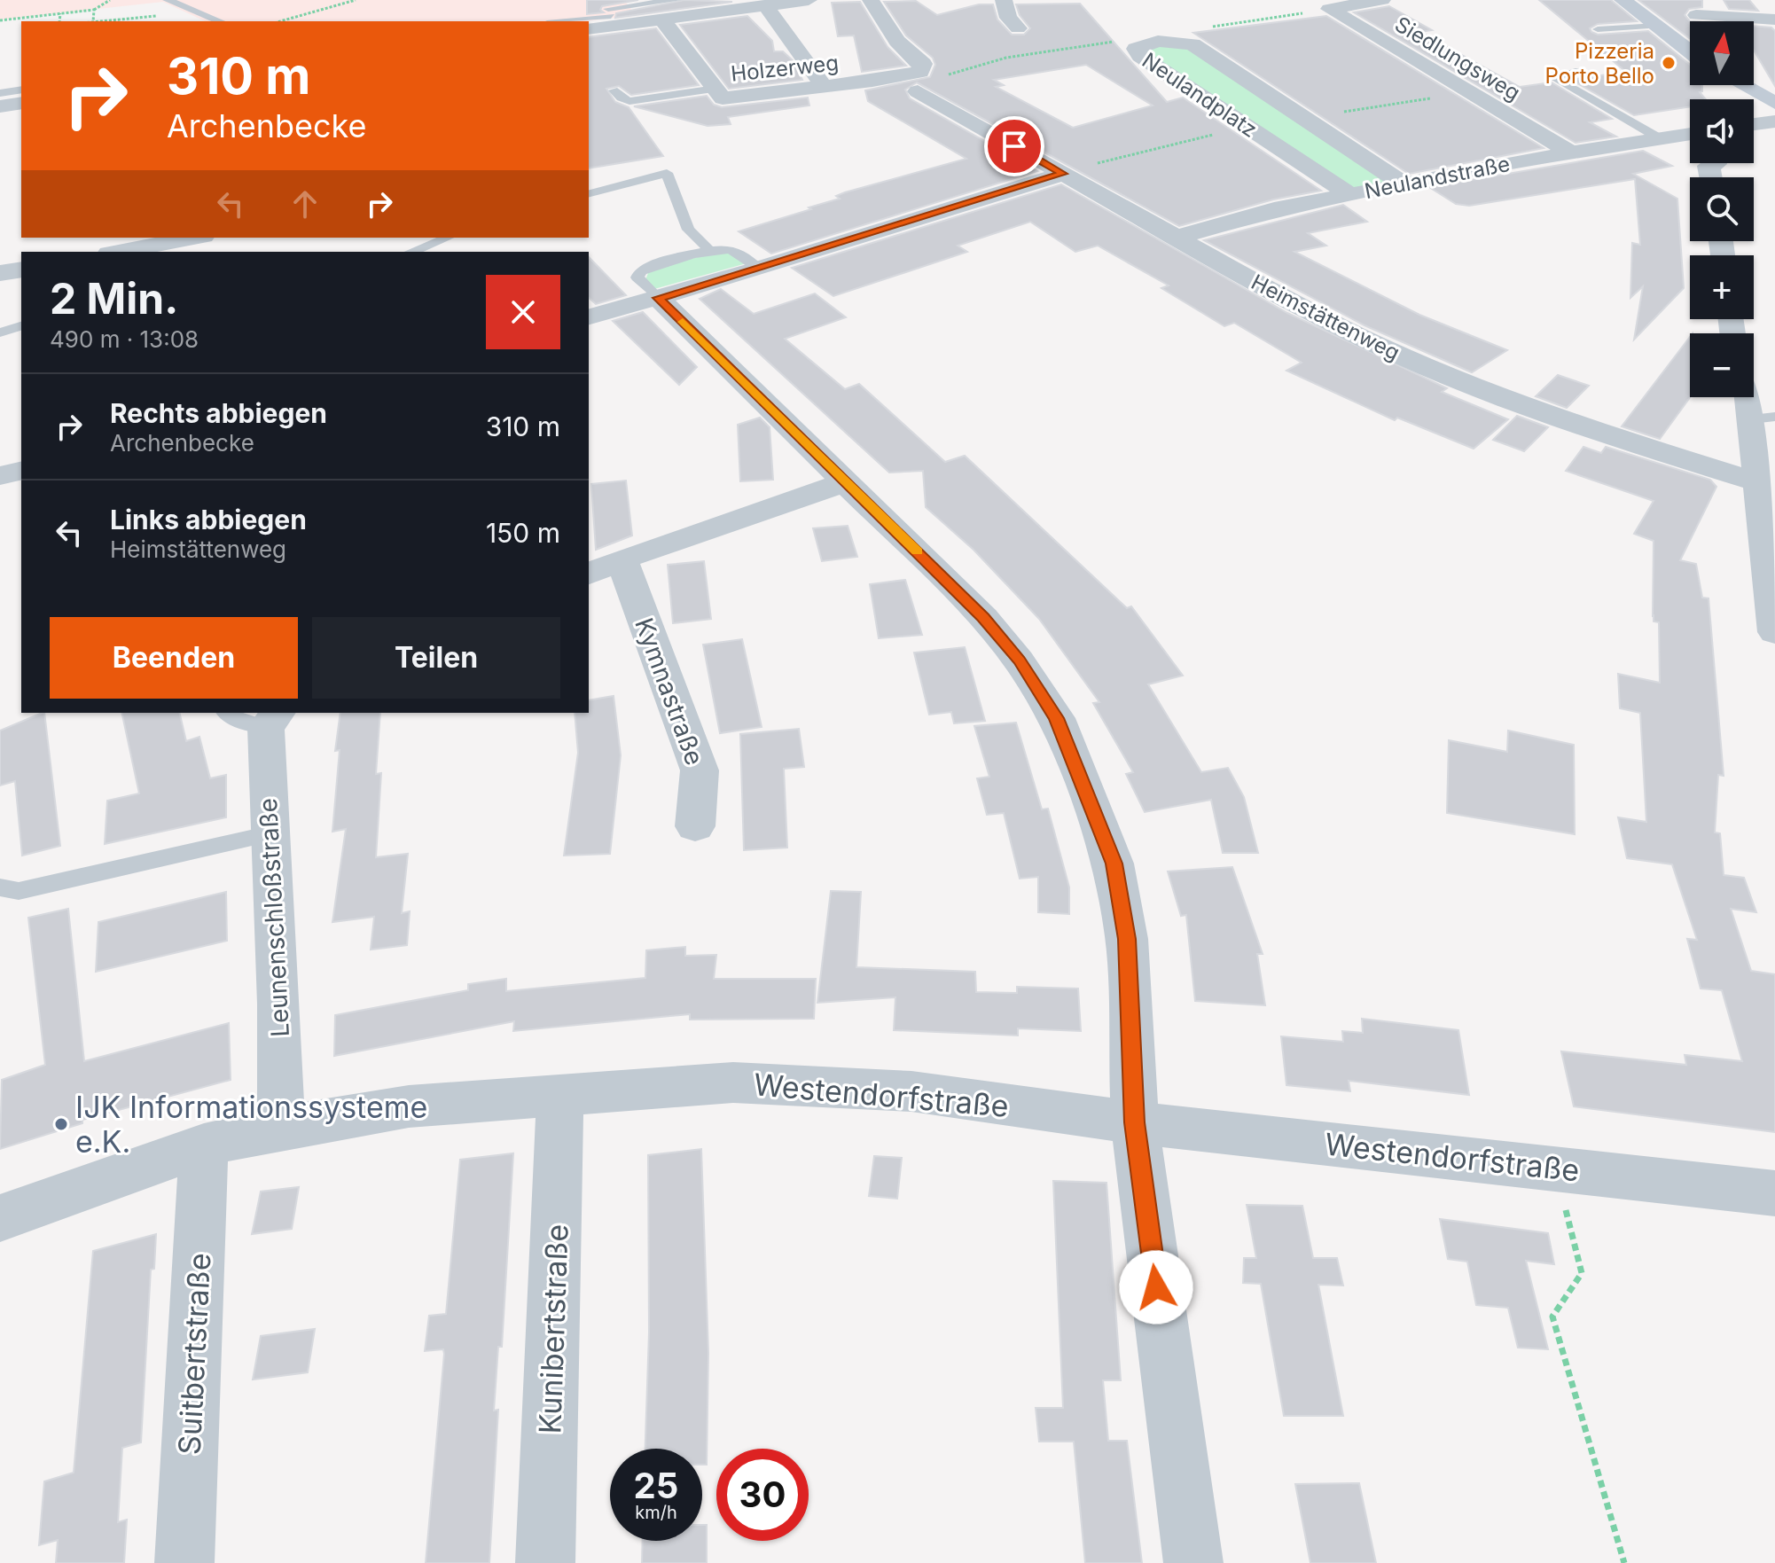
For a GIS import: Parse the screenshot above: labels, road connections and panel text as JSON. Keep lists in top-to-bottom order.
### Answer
{
  "streets": {
    "street": [
      "Siedlungsweg",
      "Holzerweg",
      "Neulandplatz",
      "Neulandstraße",
      "Heimstättenweg",
      "Kymnastraße",
      "Leunenschloßstraße",
      "Westendorfstraße",
      "Kunibertstraße",
      "Suitbertstraße"
    ]
  },
  "crossings": [
    ["Siedlungsweg", "Neulandstraße"],
    ["Holzerweg", "Heimstättenweg"],
    ["Neulandplatz", "Neulandstraße"],
    ["Neulandstraße", "Heimstättenweg"],
    ["Leunenschloßstraße", "Westendorfstraße"],
    ["Westendorfstraße", "Kunibertstraße"],
    ["Westendorfstraße", "Suitbertstraße"]
  ],
  "places": ["Pizzeria Porto Bello", "IJK Informationssysteme e.K."],
  "north": "top",
  "page": {
    "map_buttons": ["+", "−"],
    "turn": ["310 m", "Archenbecke"],
    "heading": ["2 Min.", "490 m · 13:08"],
    "list": [
      {
        "name": "Rechts abbiegen",
        "note": "Archenbecke",
        "value": "310 m"
      },
      {
        "name": "Links abbiegen",
        "note": "Heimstättenweg",
        "value": "150 m"
      }
    ],
    "buttons": ["Beenden", "Teilen"],
    "speed": "25 km/h",
    "limit": "30"
  }
}
